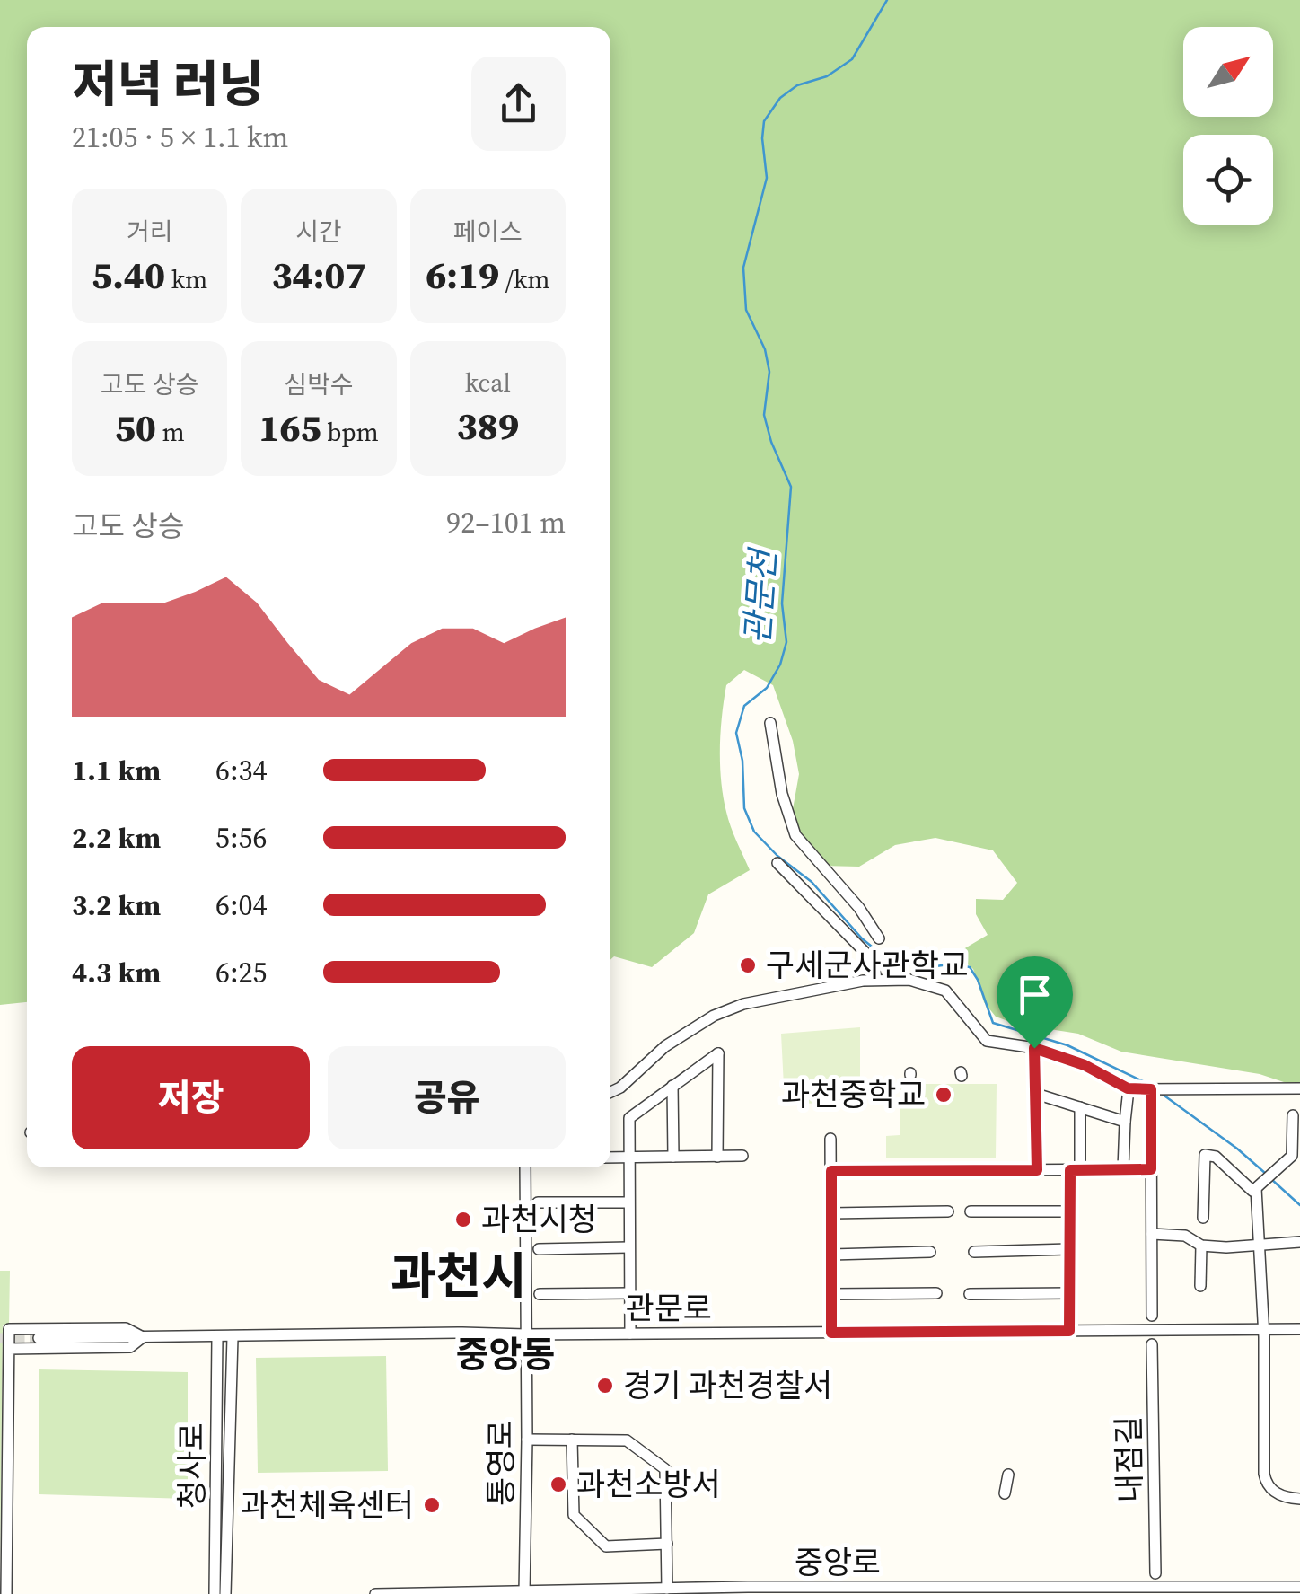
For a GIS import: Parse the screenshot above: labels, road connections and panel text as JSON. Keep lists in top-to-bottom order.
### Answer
{
  "streets": {
    "street": [
      "관문로",
      "내점길",
      "통영로",
      "청사로",
      "중앙로"
    ]
  },
  "crossings": [
    ["관문로", "통영로"],
    ["관문로", "청사로"],
    ["통영로", "중앙로"]
  ],
  "districts": ["과천시", "중앙동"],
  "water": ["관문천"],
  "places": [
    "구세군사관학교",
    "과천중학교",
    "과천시청",
    "경기 과천경찰서",
    "과천소방서",
    "과천체육센터"
  ],
  "north": "top right",
  "page": {
    "heading": ["저녁 러닝", "21:05 · 5 × 1.1 km"],
    "stats": [
      ["거리", "5.40 km"],
      ["시간", "34:07"],
      ["페이스", "6:19 /km"],
      ["고도 상승", "50 m"],
      ["심박수", "165 bpm"],
      ["kcal", "389"]
    ],
    "chart": ["고도 상승", "92–101 m"],
    "list": [
      {
        "name": "1.1 km",
        "note": "6:34"
      },
      {
        "name": "2.2 km",
        "note": "5:56"
      },
      {
        "name": "3.2 km",
        "note": "6:04"
      },
      {
        "name": "4.3 km",
        "note": "6:25"
      }
    ],
    "buttons": ["저장", "공유"]
  }
}
